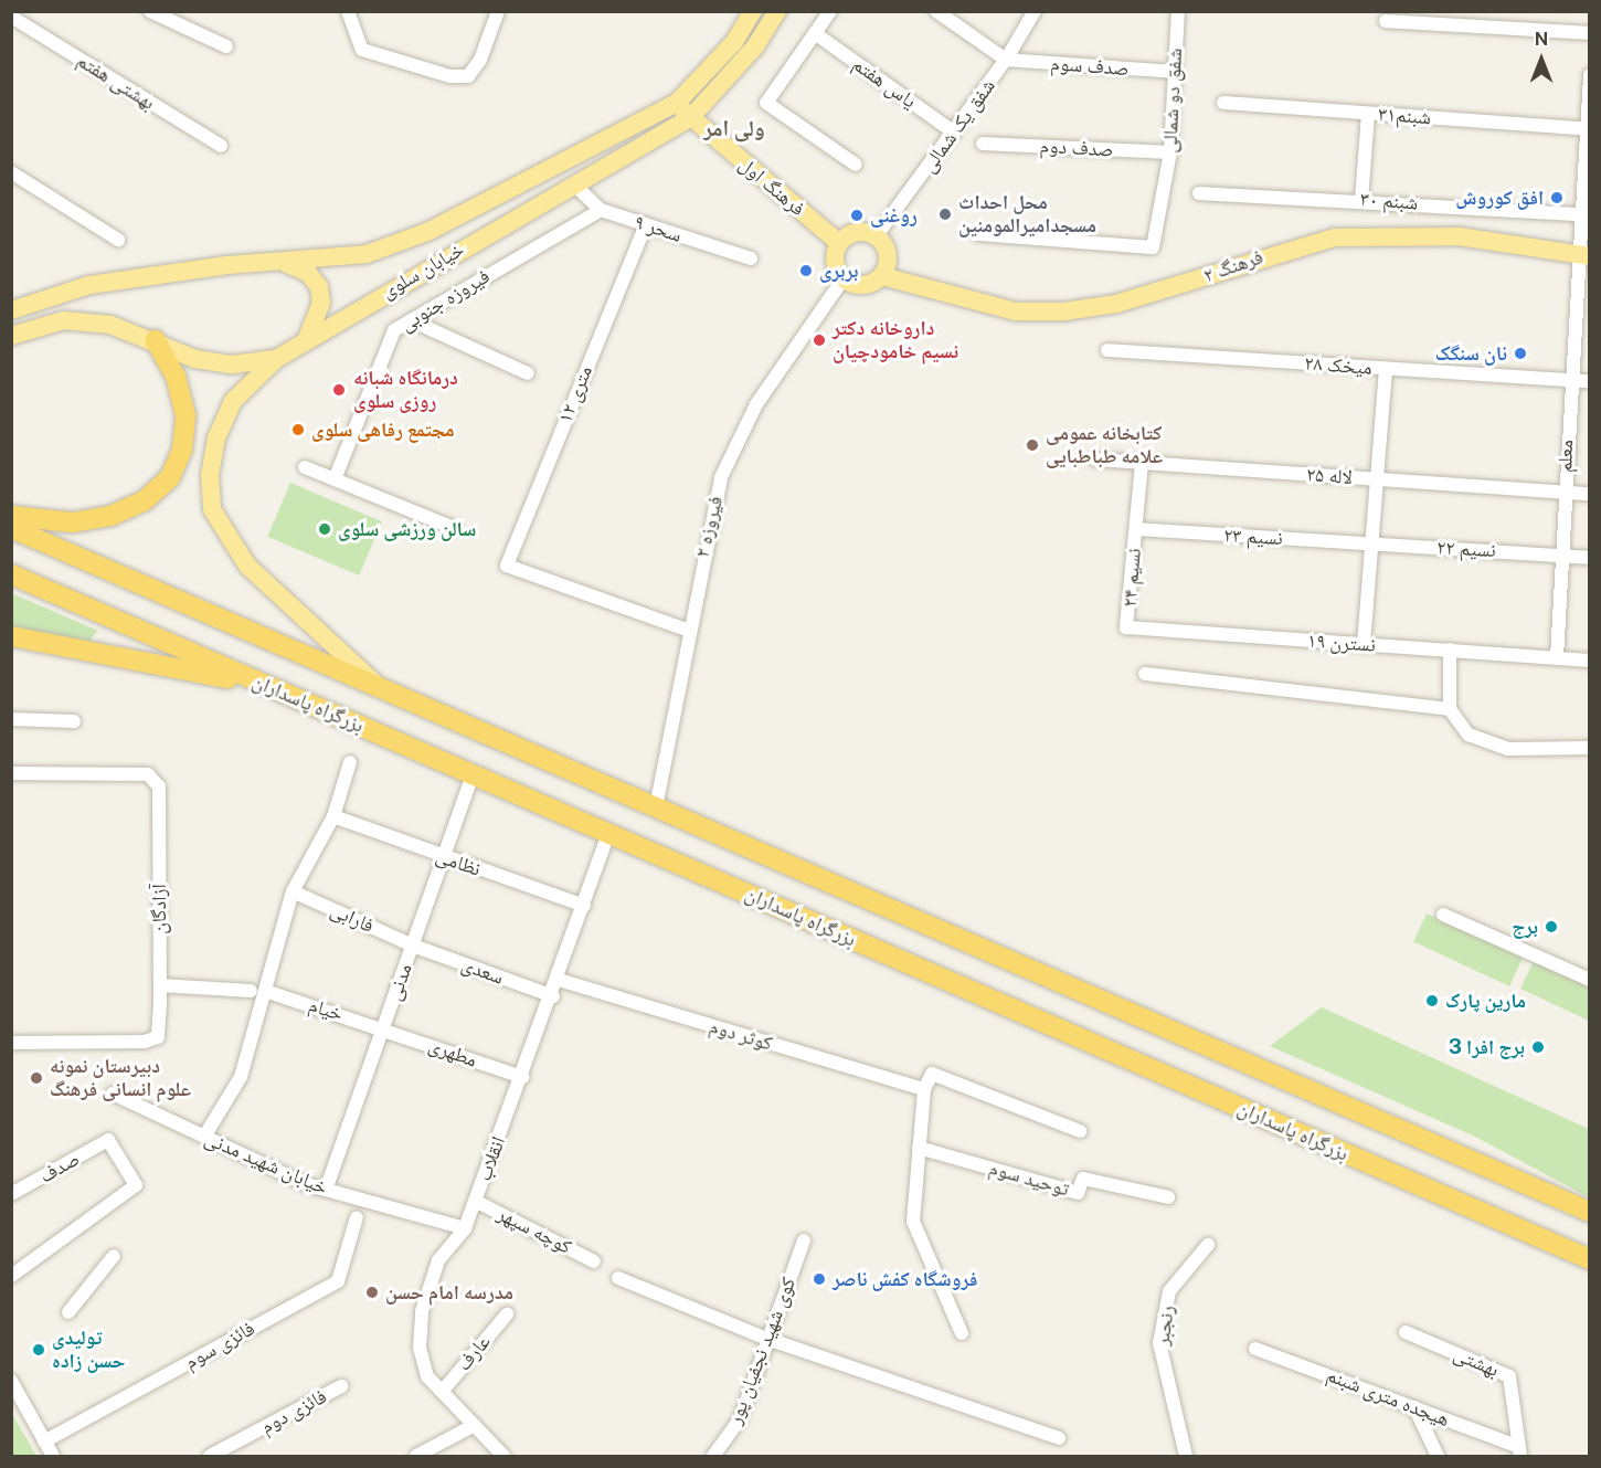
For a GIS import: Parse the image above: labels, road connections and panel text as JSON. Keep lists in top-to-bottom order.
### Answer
{
  "streets": {
    "highway": ["بزرگراه پاسداران"],
    "main road": ["فرهنگ اول", "فرهنگ ۲", "خیابان سلوی"],
    "street": [
      "صدف سوم",
      "بهشتی هفتم",
      "یاس هفتم",
      "شفق دو شمالی",
      "شبنم۳۱",
      "شفق یک شمالی",
      "صدف دوم",
      "شبنم ۳۰",
      "سحر ۹",
      "فیروزه جنوبی",
      "میخک ۲۸",
      "۱۲ متری",
      "معلم",
      "لاله ۲۵",
      "فیروزه ٢",
      "نسیم ۲۳",
      "نسیم ۲۲",
      "نسیم ۲۴",
      "نسترن ۱۹",
      "نظامی",
      "آزادگان",
      "فارابی",
      "سعدی",
      "مدنی",
      "خیام",
      "کوثر دوم",
      "مطهری",
      "انقلاب",
      "خیابان شهید مدنی",
      "صدف",
      "توحید سوم",
      "کوچه سپهر",
      "رنجبر",
      "فائزی سوم",
      "کوی شهید نجفیان پور",
      "عارف",
      "بهشتی",
      "هیجده متری شبنم",
      "فائزی دوم"
    ]
  },
  "crossings": [
    ["صدف سوم", "شفق دو شمالی"],
    ["صدف سوم", "شفق یک شمالی"],
    ["یاس هفتم", "شفق یک شمالی"],
    ["شفق دو شمالی", "صدف دوم"],
    ["شبنم۳۱", "معلم"],
    ["شفق یک شمالی", "فرهنگ اول"],
    ["شفق یک شمالی", "فرهنگ ۲"],
    ["شفق یک شمالی", "فیروزه ٢"],
    ["فرهنگ اول", "فرهنگ ۲"],
    ["فرهنگ اول", "خیابان سلوی"],
    ["فرهنگ اول", "فیروزه ٢"],
    ["شبنم ۳۰", "معلم"],
    ["سحر ۹", "خیابان سلوی"],
    ["سحر ۹", "فیروزه جنوبی"],
    ["سحر ۹", "۱۲ متری"],
    ["فرهنگ ۲", "معلم"],
    ["فرهنگ ۲", "فیروزه ٢"],
    ["میخک ۲۸", "معلم"],
    ["۱۲ متری", "فیروزه ٢"],
    ["معلم", "لاله ۲۵"],
    ["معلم", "نسیم ۲۲"],
    ["معلم", "نسترن ۱۹"],
    ["لاله ۲۵", "نسیم ۲۴"],
    ["نسیم ۲۳", "نسیم ۲۲"],
    ["نسیم ۲۳", "نسیم ۲۴"],
    ["نسیم ۲۴", "نسترن ۱۹"],
    ["بزرگراه پاسداران", "مدنی"],
    ["بزرگراه پاسداران", "انقلاب"],
    ["نظامی", "مدنی"],
    ["نظامی", "انقلاب"],
    ["فارابی", "سعدی"],
    ["فارابی", "مدنی"],
    ["سعدی", "مدنی"],
    ["سعدی", "انقلاب"],
    ["مدنی", "خیام"],
    ["مدنی", "مطهری"],
    ["مدنی", "خیابان شهید مدنی"],
    ["خیام", "مطهری"],
    ["کوثر دوم", "انقلاب"],
    ["مطهری", "انقلاب"],
    ["انقلاب", "خیابان شهید مدنی"],
    ["انقلاب", "کوچه سپهر"],
    ["انقلاب", "عارف"],
    ["بهشتی", "هیجده متری شبنم"]
  ],
  "districts": ["ولی امر"],
  "places": [
    "افق کوروش",
    "محل احداث مسجدامیرالمومنین",
    "روغنی",
    "بربری",
    "داروخانه دکتر نسیم خامودچیان",
    "نان سنگک",
    "درمانگاه شبانه روزی سلوی",
    "مجتمع رفاهی سلوی",
    "کتابخانه عمومی علامه طباطبایی",
    "سالن ورزشی سلوی",
    "برج",
    "مارین پارک",
    "برج افرا 3",
    "دبیرستان نمونه علوم انسانی فرهنگ",
    "فروشگاه کفش ناصر",
    "مدرسه امام حسن",
    "تولیدی حسن زاده"
  ],
  "north": "top"
}
